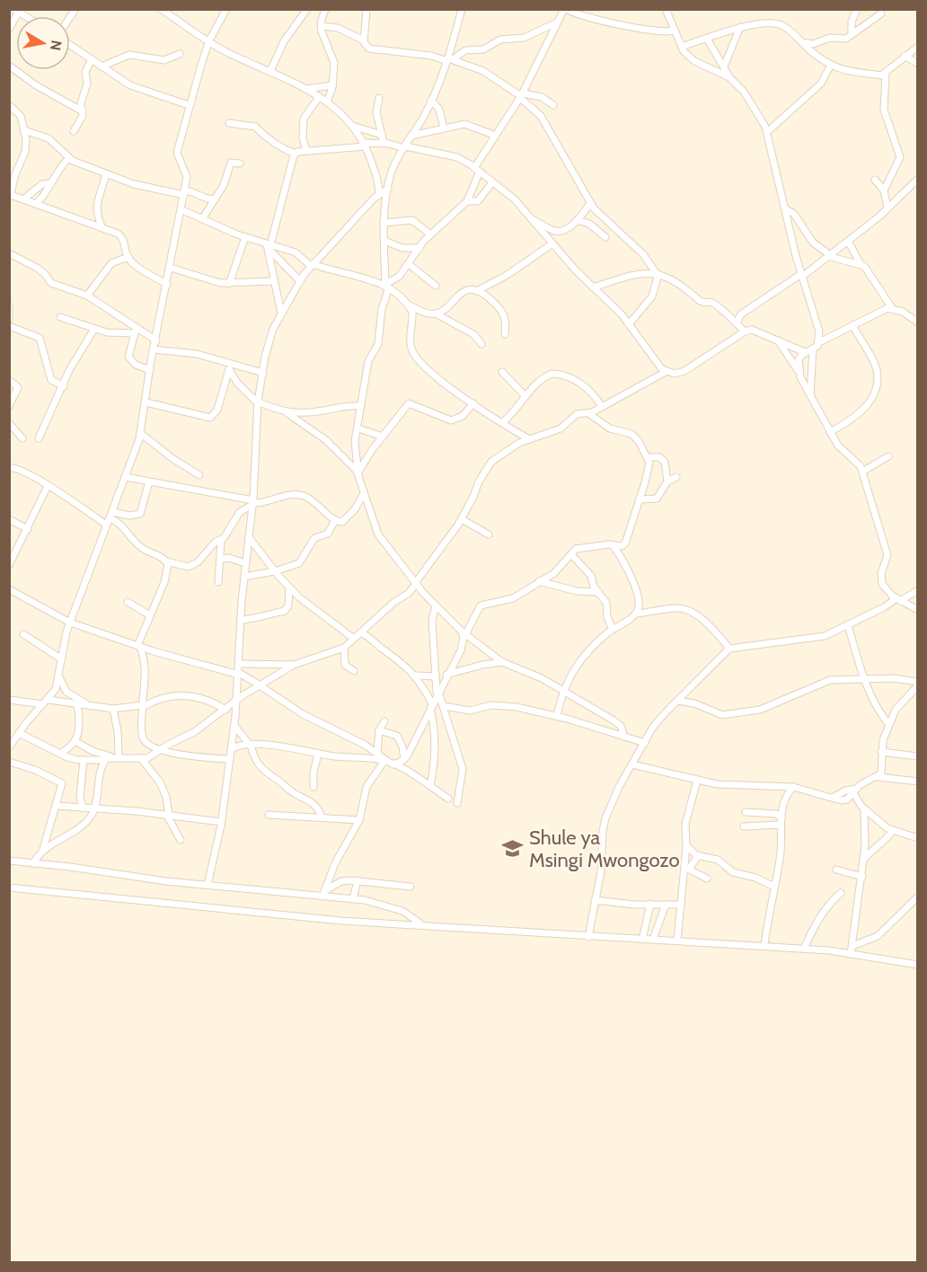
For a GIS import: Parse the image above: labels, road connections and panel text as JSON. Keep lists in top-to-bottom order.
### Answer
{
  "places": {
    "school or university": ["Shule ya Msingi Mwongozo"]
  },
  "north": "right"
}
